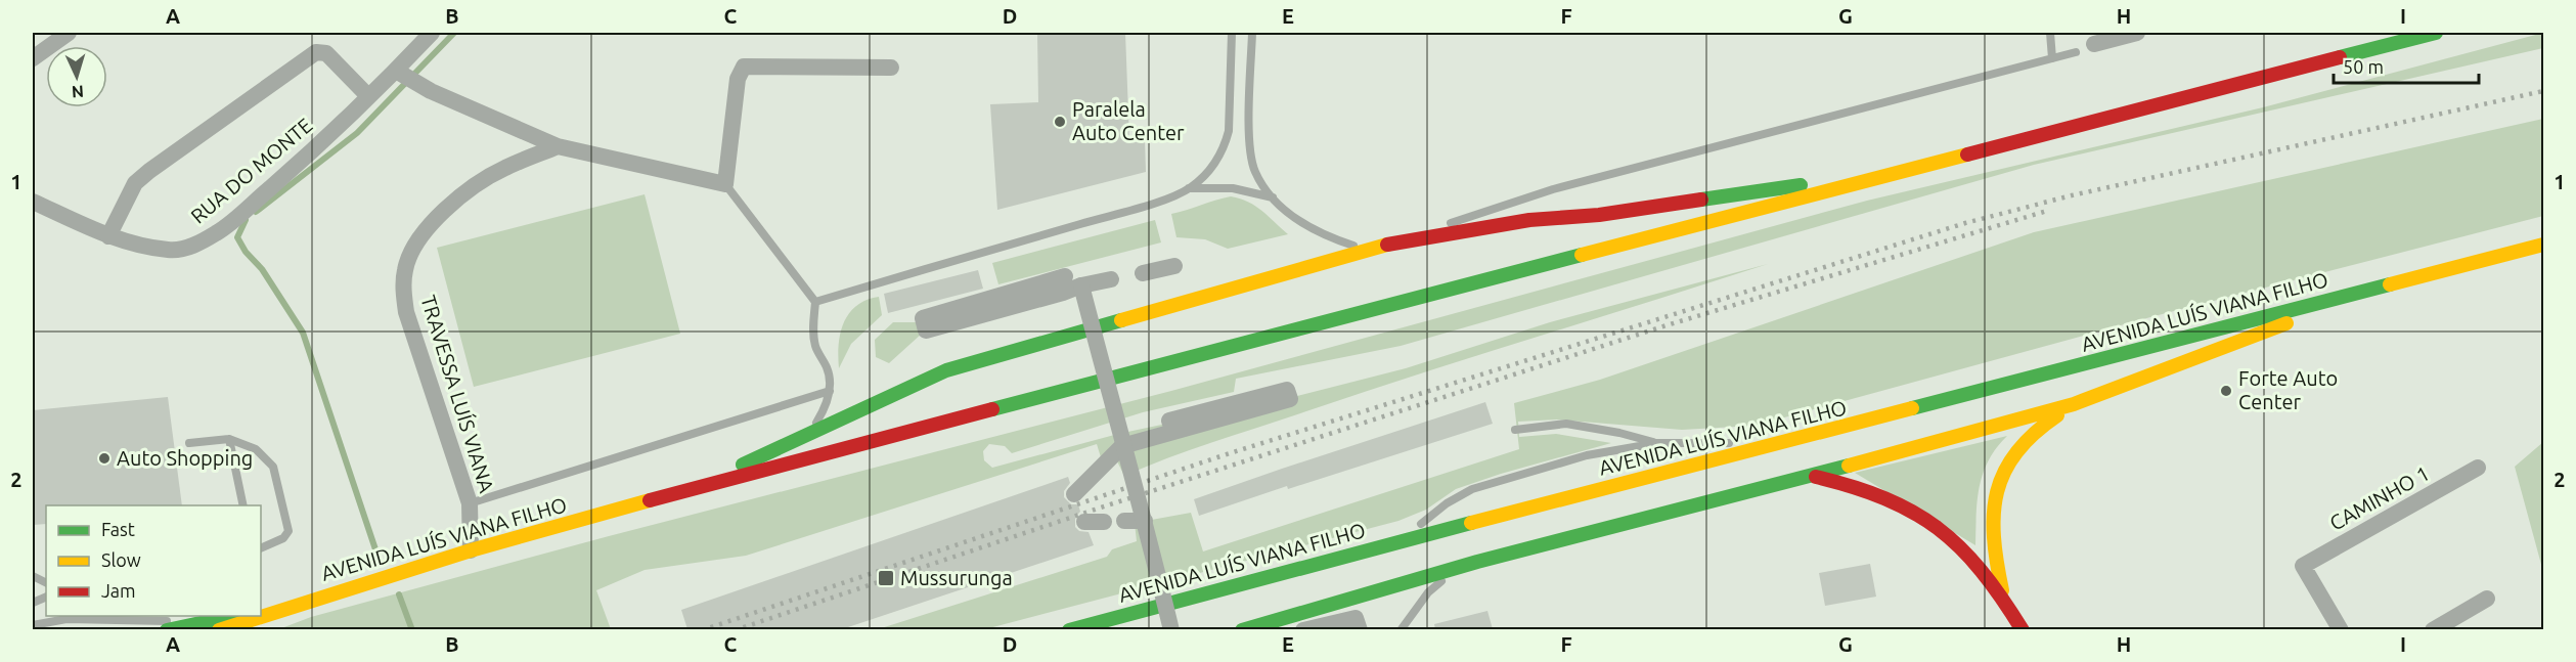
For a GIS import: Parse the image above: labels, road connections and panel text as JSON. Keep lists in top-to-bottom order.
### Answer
{
  "streets": {
    "main road": ["AVENIDA LUÍS VIANA FILHO"],
    "street": ["RUA DO MONTE", "TRAVESSA LUÍS VIANA", "CAMINHO 1"]
  },
  "crossings": [
    ["AVENIDA LUÍS VIANA FILHO", "TRAVESSA LUÍS VIANA"]
  ],
  "places": {
    "other": ["Paralela Auto Center", "Forte Auto Center", "Auto Shopping"],
    "transit": ["Mussurunga"]
  },
  "legend": ["Fast", "Slow", "Jam"],
  "scale_bar": "50 m",
  "north": "bottom",
  "grid": {
    "columns": [
      "A",
      "B",
      "C",
      "D",
      "E",
      "F",
      "G",
      "H",
      "I"
    ],
    "rows": ["1", "2"]
  }
}
